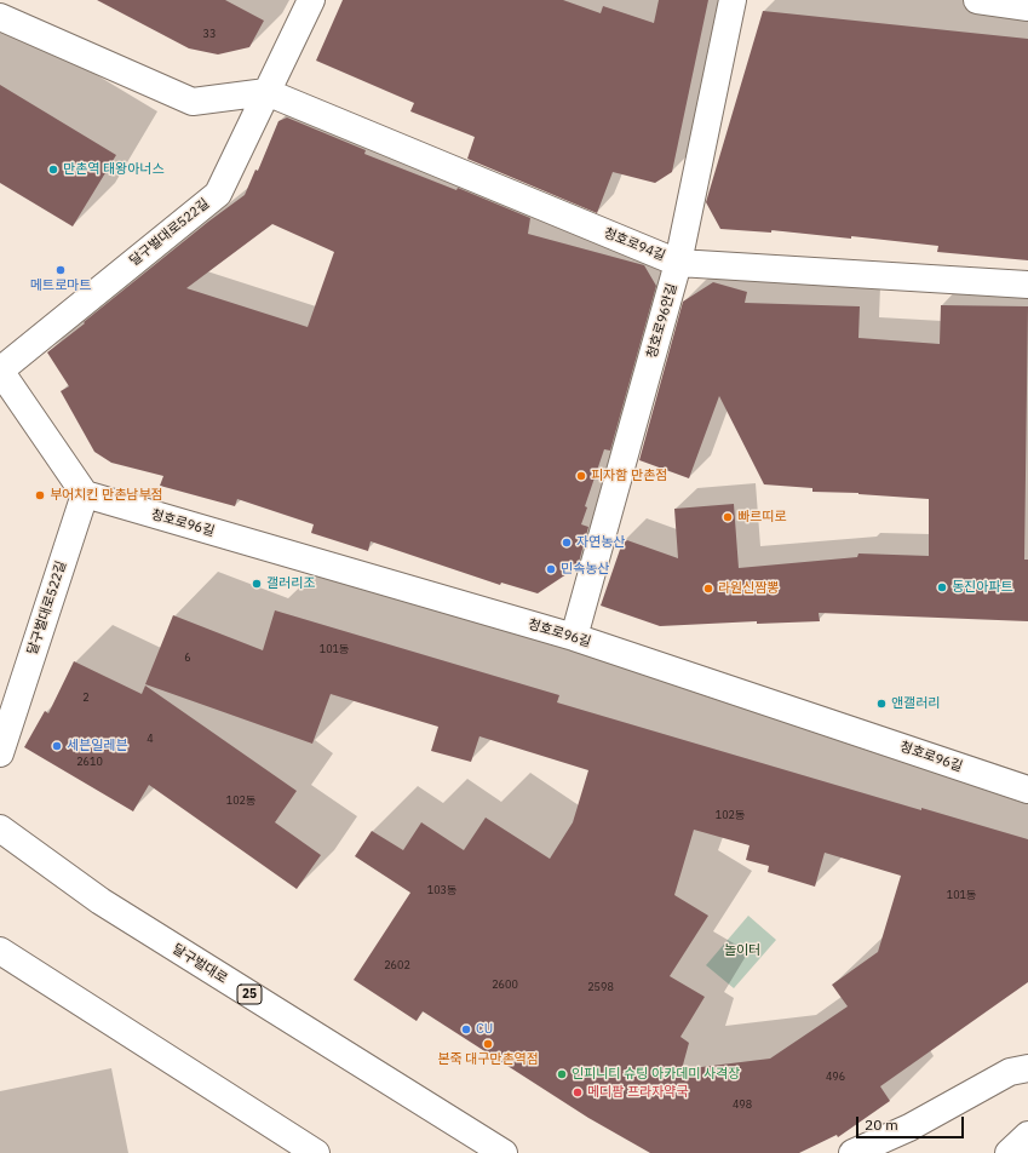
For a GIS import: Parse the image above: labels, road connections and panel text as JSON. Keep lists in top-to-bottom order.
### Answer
{
  "streets": {
    "street": [
      "달구벌대로522길",
      "청호로94길",
      "청호로96안길",
      "청호로96길",
      "달구벌대로",
      "25"
    ]
  },
  "crossings": [
    ["달구벌대로522길", "청호로94길"],
    ["달구벌대로522길", "청호로96길"],
    ["청호로94길", "청호로96안길"],
    ["청호로96안길", "청호로96길"]
  ],
  "parks": ["놀이터"],
  "places": [
    "만촌역 태왕아너스",
    "메트로마트",
    "피자함 만촌점",
    "부어치킨 만촌남부점",
    "빠르띠로",
    "자연농산",
    "민속농산",
    "갤러리조",
    "동진아파트",
    "라원신짬뽕",
    "앤갤러리",
    "세븐일레븐",
    "CU",
    "본죽 대구만촌역점",
    "인피니티 슈팅 아카데미 사격장",
    "메디팜 프라자약국"
  ],
  "house_numbers": [
    "33",
    "101동",
    "6",
    "2",
    "4",
    "2610",
    "102동",
    "102동",
    "103동",
    "101동",
    "2602",
    "2600",
    "2598",
    "496",
    "498"
  ],
  "scale_bar": "20 m"
}
